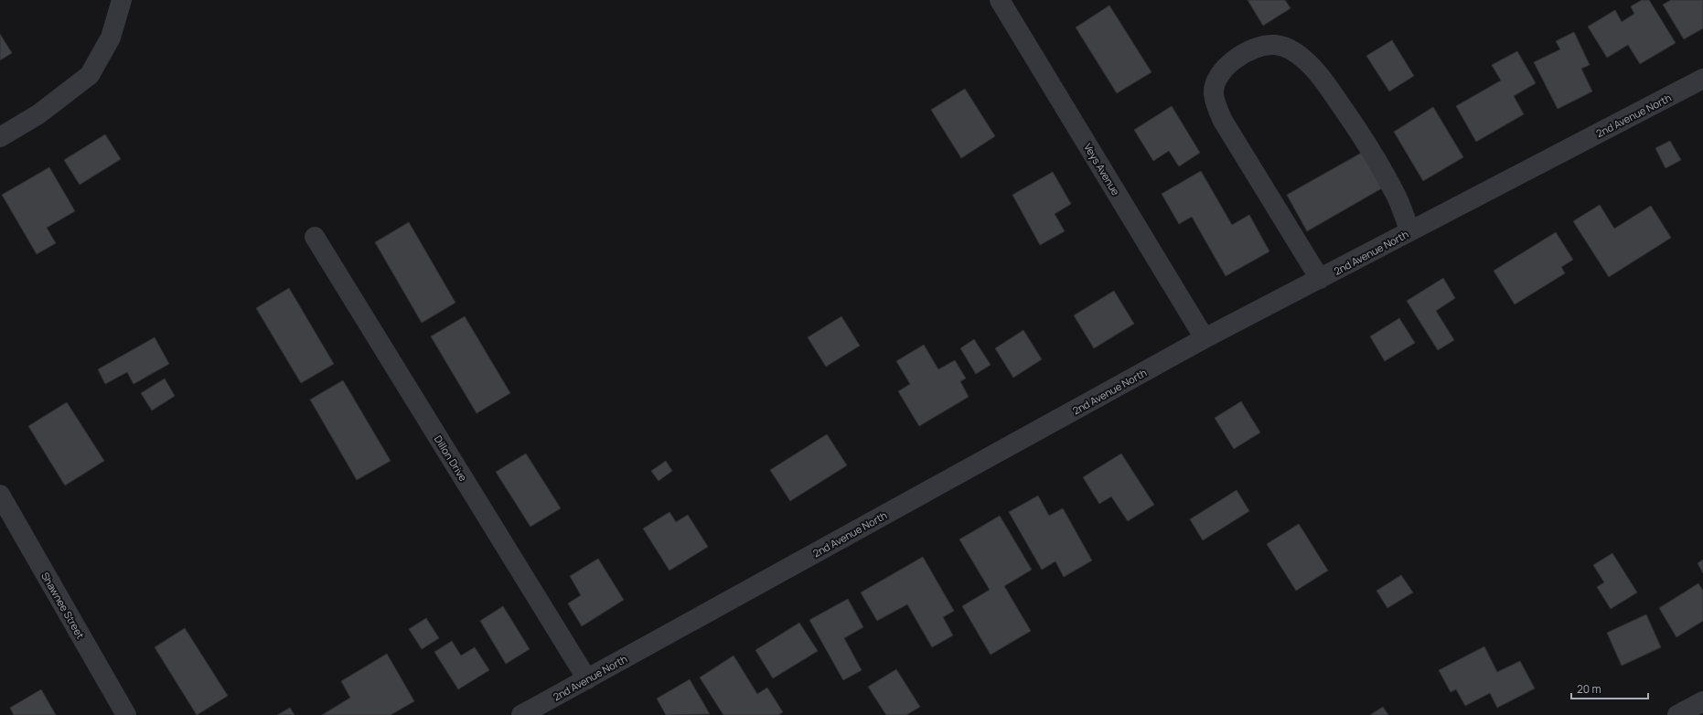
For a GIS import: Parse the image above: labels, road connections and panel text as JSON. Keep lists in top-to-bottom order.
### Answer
{
  "streets": {
    "street": [
      "2nd Avenue North",
      "Veys Avenue",
      "Dillon Drive",
      "Shawnee Street"
    ]
  },
  "crossings": [
    ["2nd Avenue North", "Veys Avenue"],
    ["2nd Avenue North", "Dillon Drive"]
  ],
  "scale_bar": "20 m"
}
